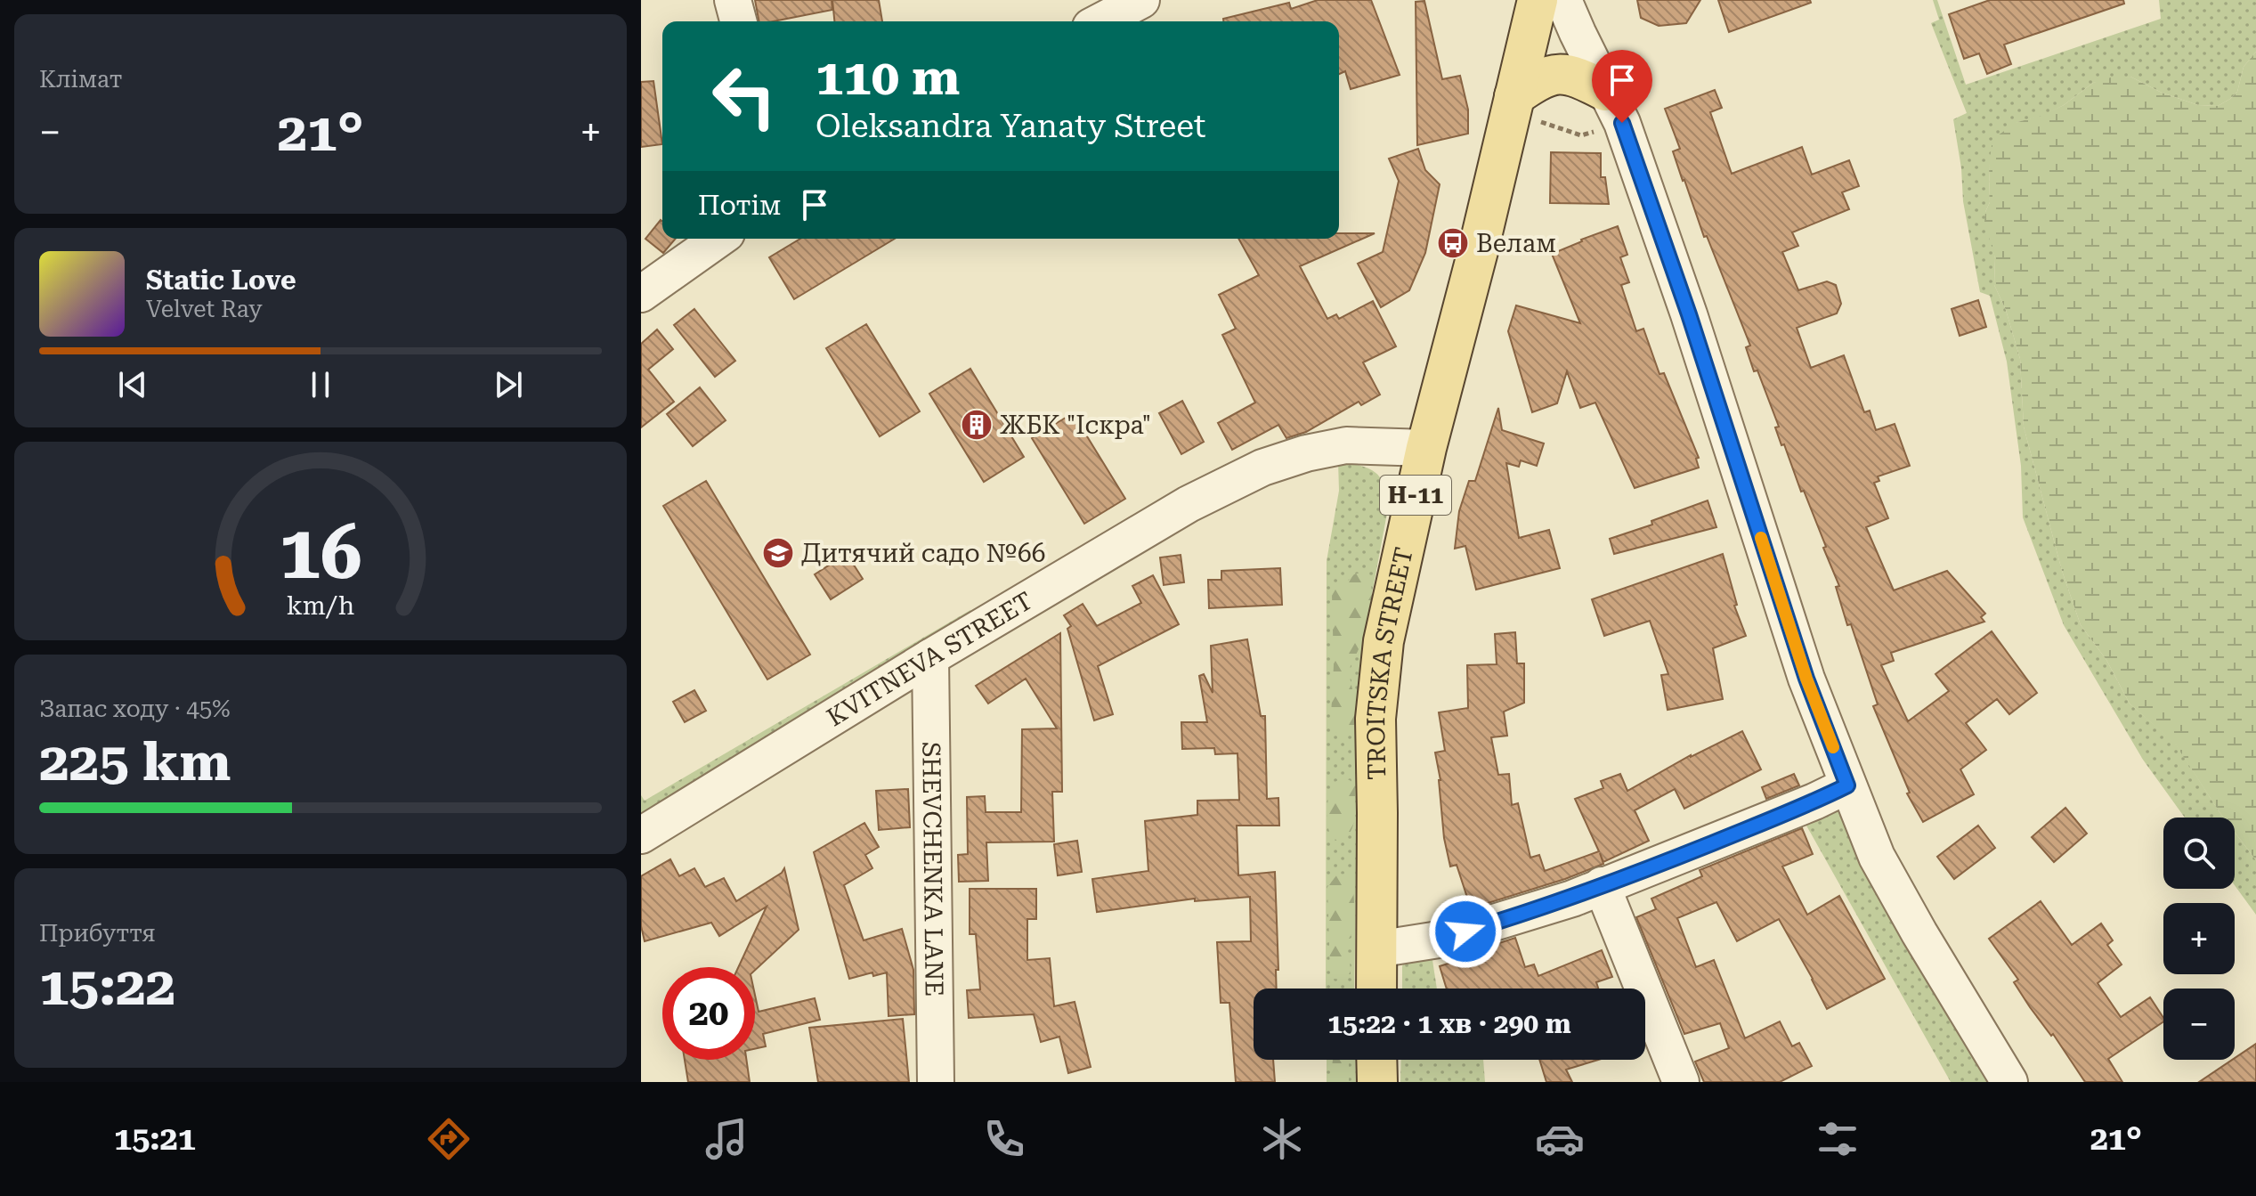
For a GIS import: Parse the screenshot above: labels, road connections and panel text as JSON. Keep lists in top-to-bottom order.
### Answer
{
  "streets": {
    "main road": ["Н-11", "TROITSKA STREET"],
    "street": ["KVITNEVA STREET", "SHEVCHENKA LANE"]
  },
  "crossings": [
    ["KVITNEVA STREET", "TROITSKA STREET"],
    ["KVITNEVA STREET", "SHEVCHENKA LANE"]
  ],
  "places": {
    "bus stop": ["Велам"],
    "building": ["ЖБК \"Іскра\""],
    "school or university": ["Дитячий садо №66"]
  },
  "page": {
    "tile": [
      "Клімат",
      ["Запас ходу · 45%", "225 km"],
      ["Прибуття", "15:22"]
    ],
    "turn": ["110 m", "Oleksandra Yanaty Street"],
    "heat": ["−", "21°", "+"],
    "then": "Потім",
    "song": ["Static Love", "Velvet Ray"],
    "map_buttons": ["+", "−"],
    "limit": "20",
    "trip": "15:22 · 1 хв · 290 m",
    "tabs": ["15:21", "21°"],
    "gauge": ["16", "km/h"]
  }
}
